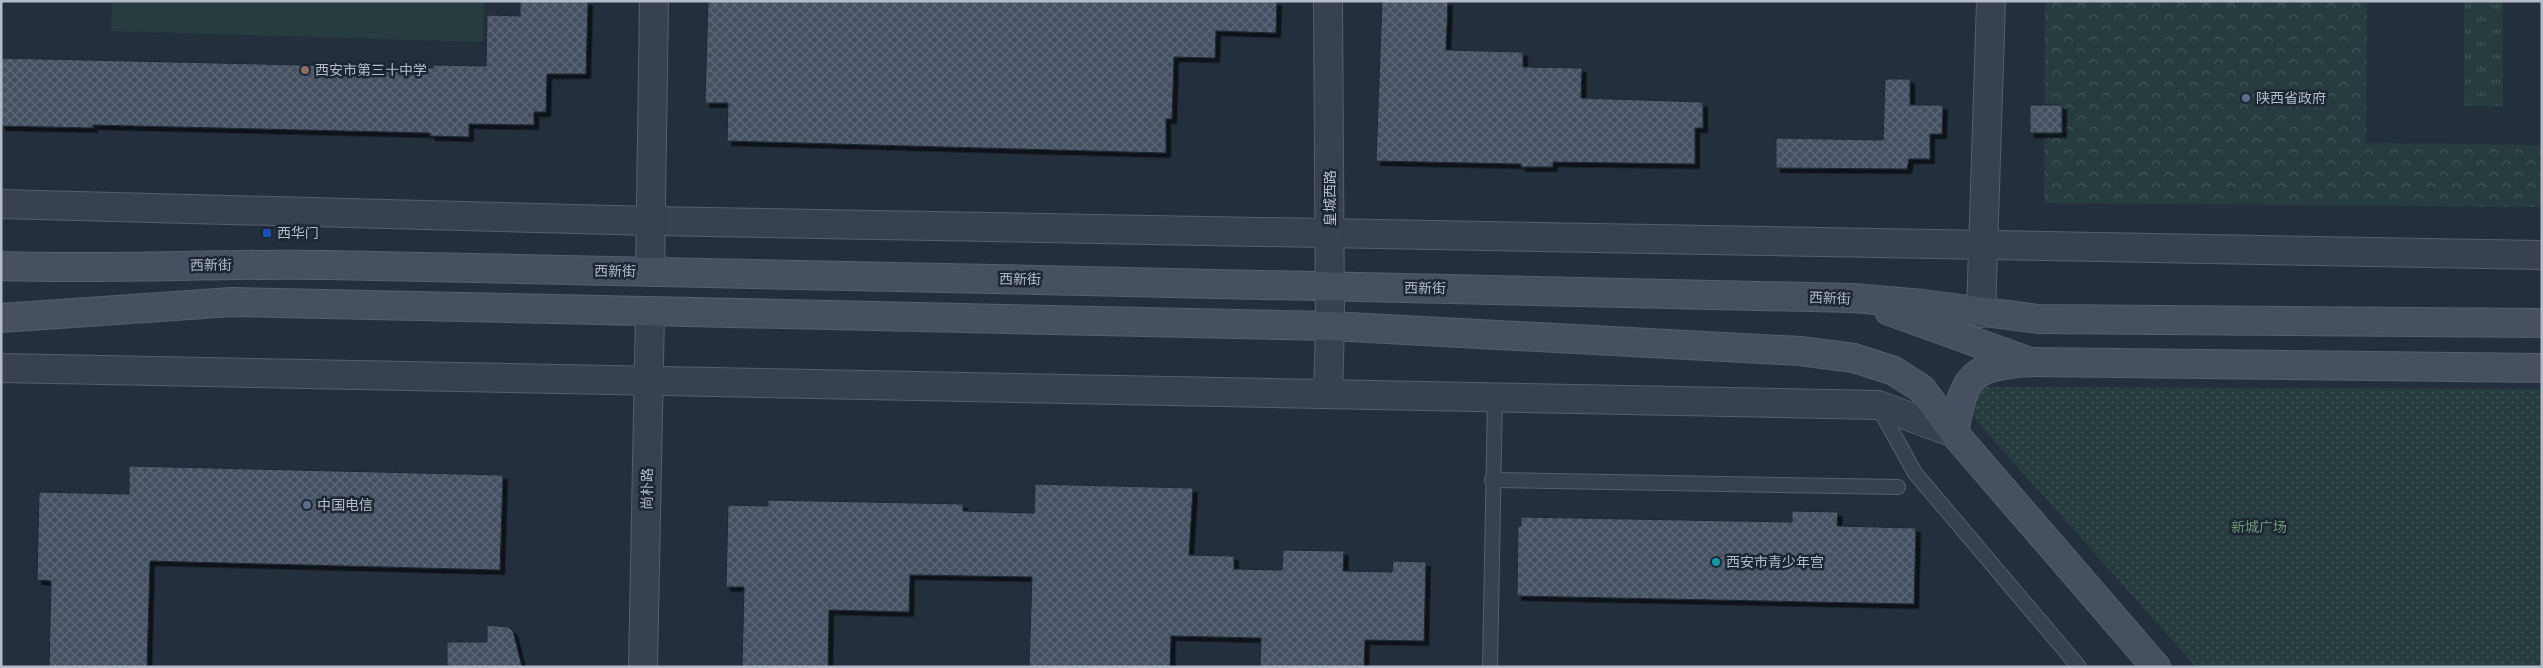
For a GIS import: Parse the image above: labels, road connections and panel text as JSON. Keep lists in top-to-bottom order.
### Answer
{
  "streets": {
    "main road": ["西新街"],
    "street": ["皇城西路", "尚朴路"]
  },
  "crossings": [
    ["皇城西路", "西新街"]
  ],
  "parks": ["新城广场"],
  "places": {
    "other": [
      "西安市第三十中学",
      "陕西省政府",
      "中国电信",
      "西安市青少年宫"
    ],
    "transit": ["西华门"]
  }
}
